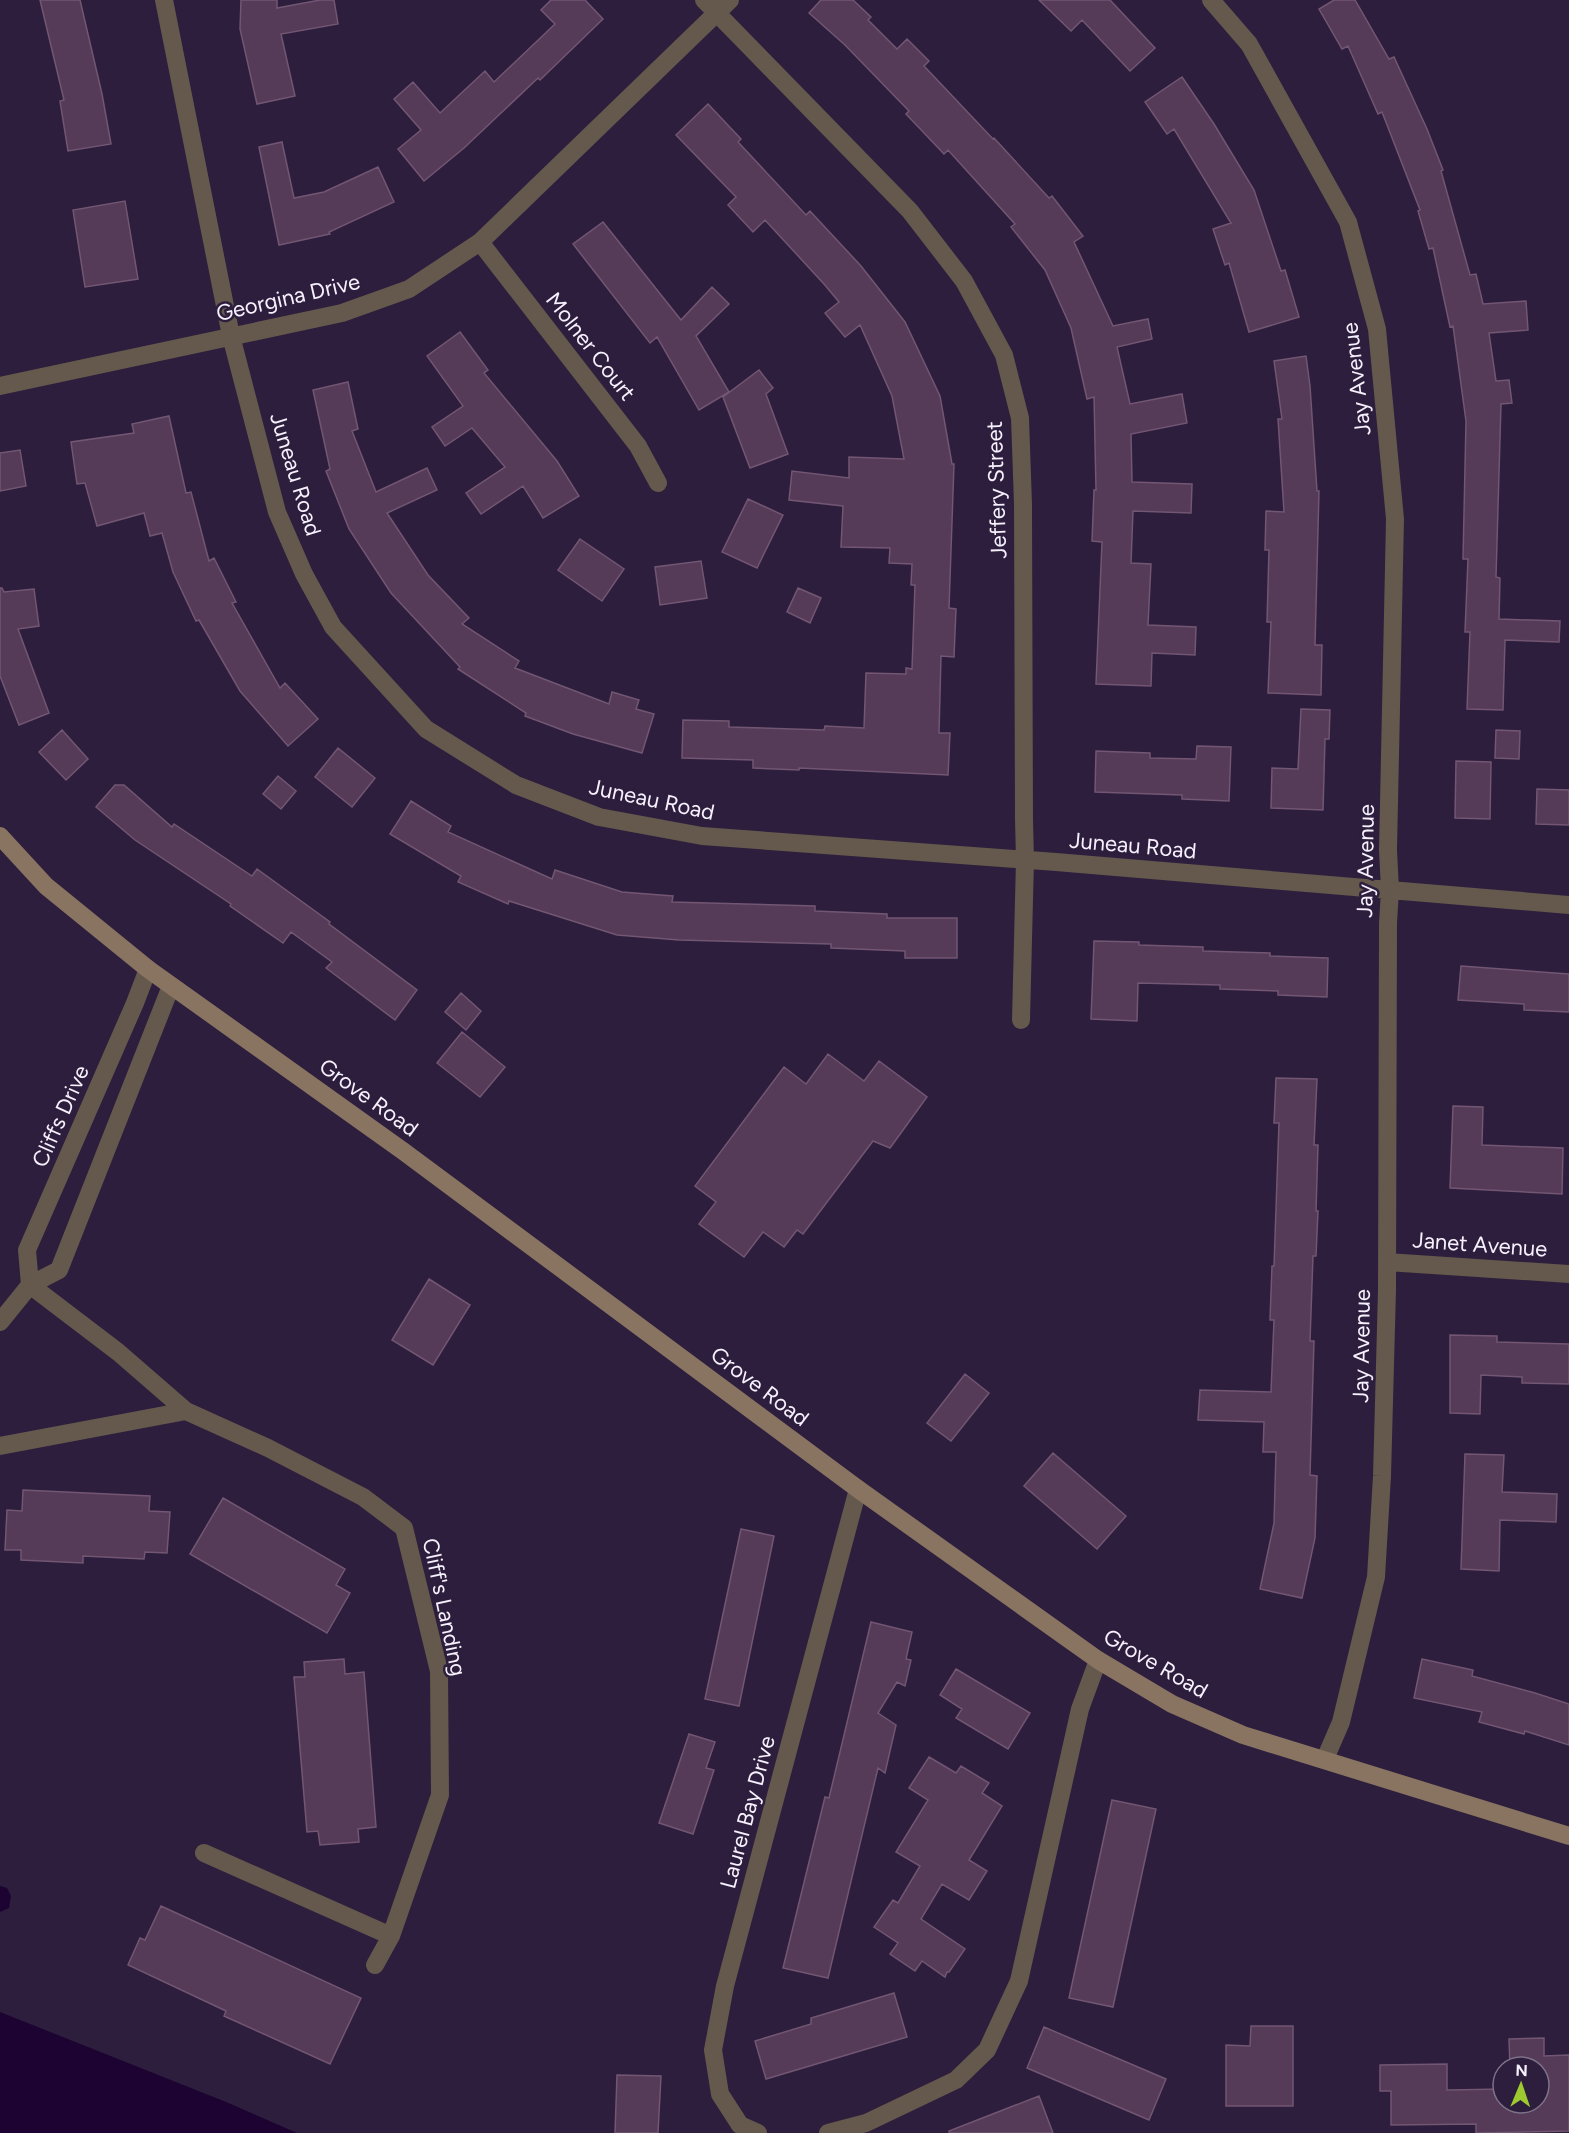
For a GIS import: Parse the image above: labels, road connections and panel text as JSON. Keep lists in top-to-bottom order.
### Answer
{
  "streets": {
    "main road": ["Grove Road"],
    "street": [
      "Georgina Drive",
      "Molner Court",
      "Jay Avenue",
      "Juneau Road",
      "Jeffery Street",
      "Cliffs Drive",
      "Janet Avenue",
      "Cliff's Landing",
      "Laurel Bay Drive"
    ]
  },
  "crossings": [
    ["Georgina Drive", "Molner Court"],
    ["Georgina Drive", "Juneau Road"],
    ["Georgina Drive", "Jeffery Street"],
    ["Jay Avenue", "Juneau Road"],
    ["Jay Avenue", "Grove Road"],
    ["Jay Avenue", "Janet Avenue"],
    ["Juneau Road", "Jeffery Street"],
    ["Grove Road", "Cliffs Drive"],
    ["Grove Road", "Laurel Bay Drive"],
    ["Cliffs Drive", "Cliff's Landing"]
  ],
  "north": "top"
}
